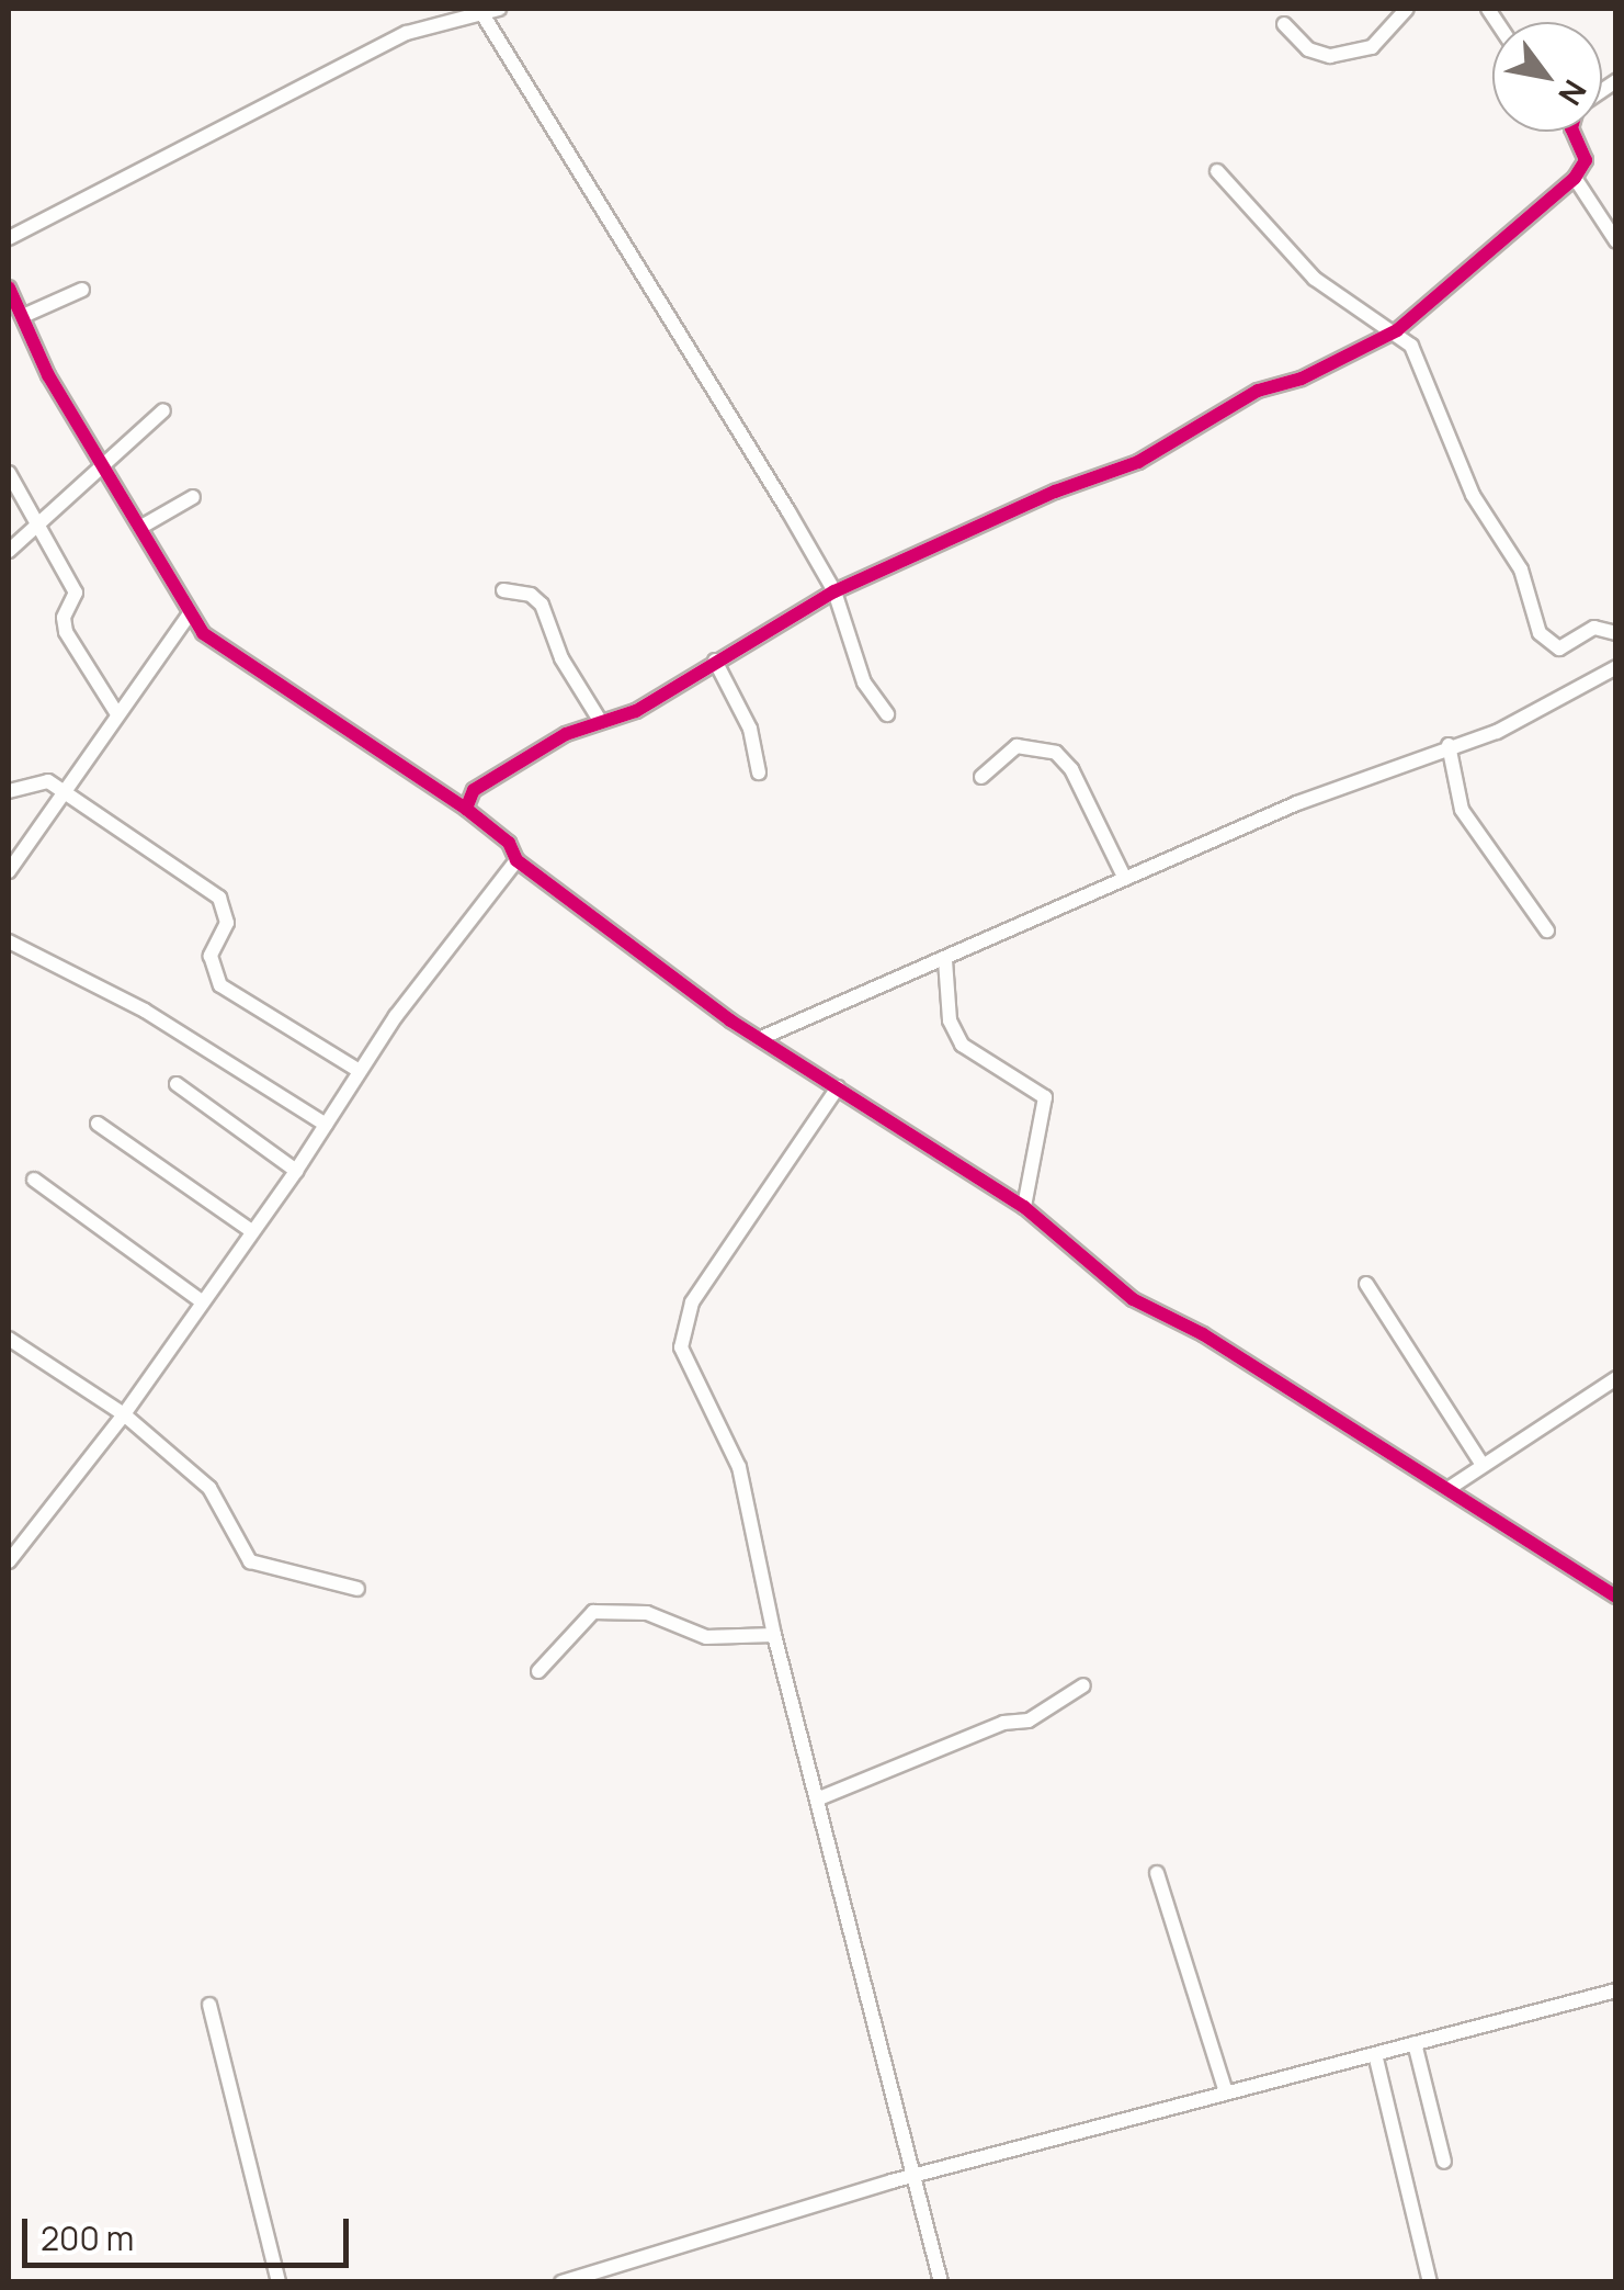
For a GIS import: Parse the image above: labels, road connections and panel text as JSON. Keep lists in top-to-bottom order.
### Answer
{
  "scale_bar": "200 m",
  "north": "bottom right"
}
